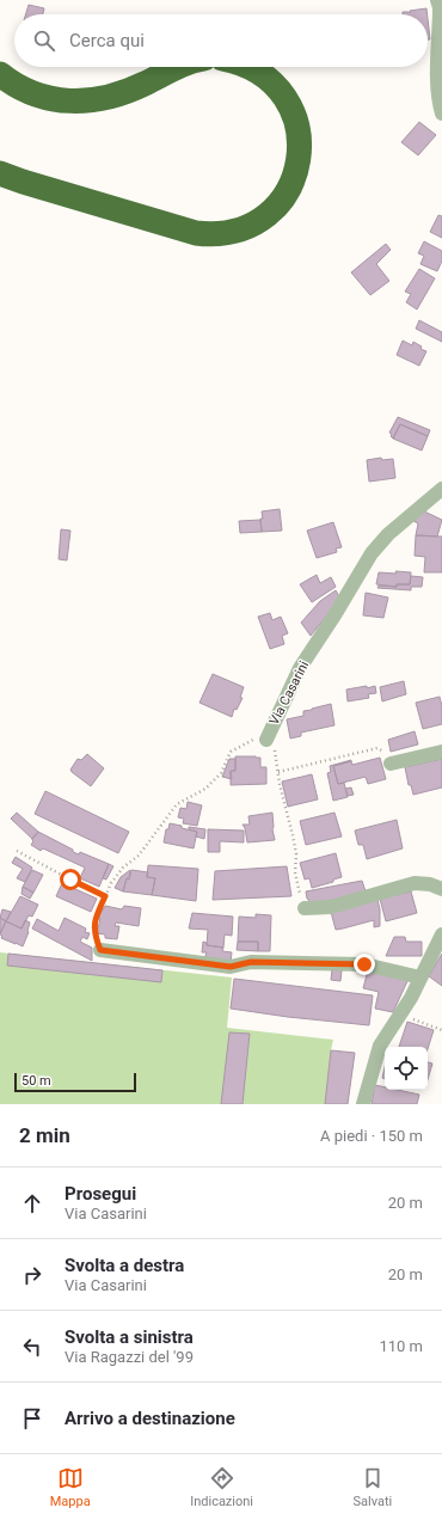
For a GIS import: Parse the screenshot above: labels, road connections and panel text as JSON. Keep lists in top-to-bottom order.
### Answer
{
  "streets": {
    "street": ["Via Casarini"]
  },
  "scale_bar": "50 m",
  "page": {
    "search": "Cerca qui",
    "scale": "50 m",
    "heading": ["2 min", "A piedi · 150 m"],
    "list": [
      ["Prosegui", "Via Casarini", "20 m"],
      ["Svolta a destra", "Via Casarini", "20 m"],
      ["Svolta a sinistra", "Via Ragazzi del '99", "110 m"],
      "Arrivo a destinazione"
    ],
    "nav": ["Mappa", "Indicazioni", "Salvati"]
  }
}
